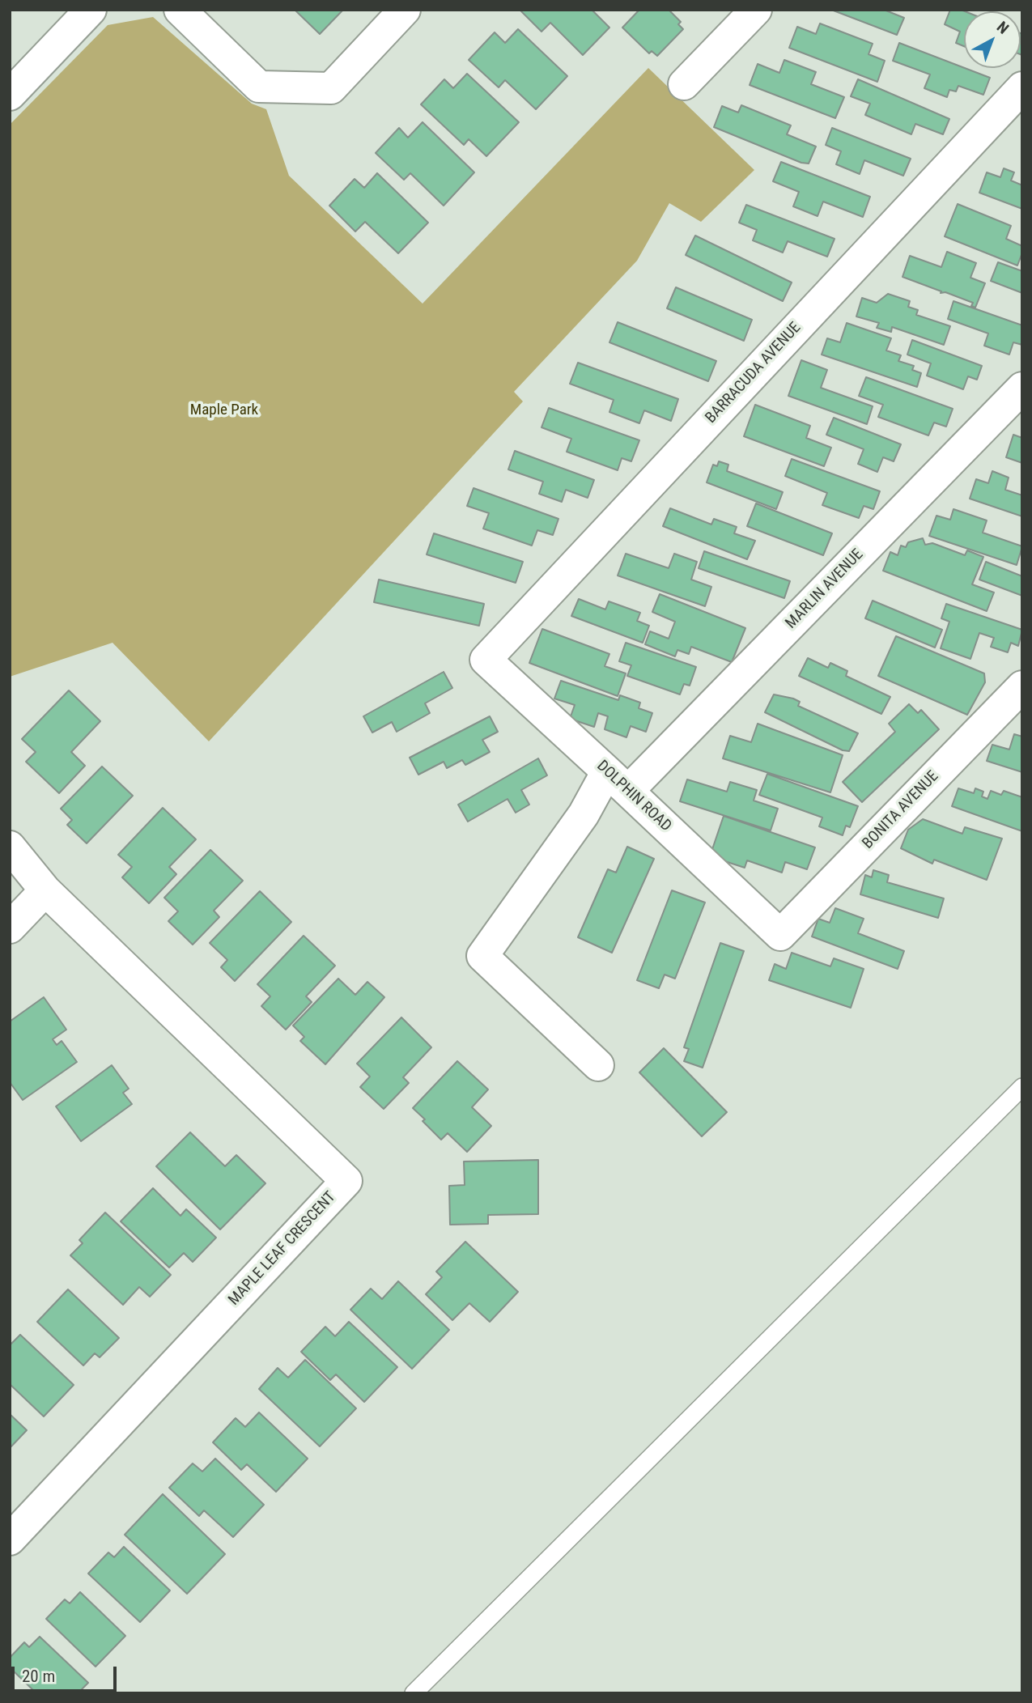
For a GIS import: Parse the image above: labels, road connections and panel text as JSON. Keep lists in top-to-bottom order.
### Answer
{
  "streets": {
    "street": [
      "BARRACUDA AVENUE",
      "MARLIN AVENUE",
      "DOLPHIN ROAD",
      "BONITA AVENUE",
      "MAPLE LEAF CRESCENT"
    ]
  },
  "crossings": [
    ["BARRACUDA AVENUE", "DOLPHIN ROAD"],
    ["MARLIN AVENUE", "DOLPHIN ROAD"],
    ["DOLPHIN ROAD", "BONITA AVENUE"]
  ],
  "parks": ["Maple Park"],
  "scale_bar": "20 m",
  "north": "top right"
}
